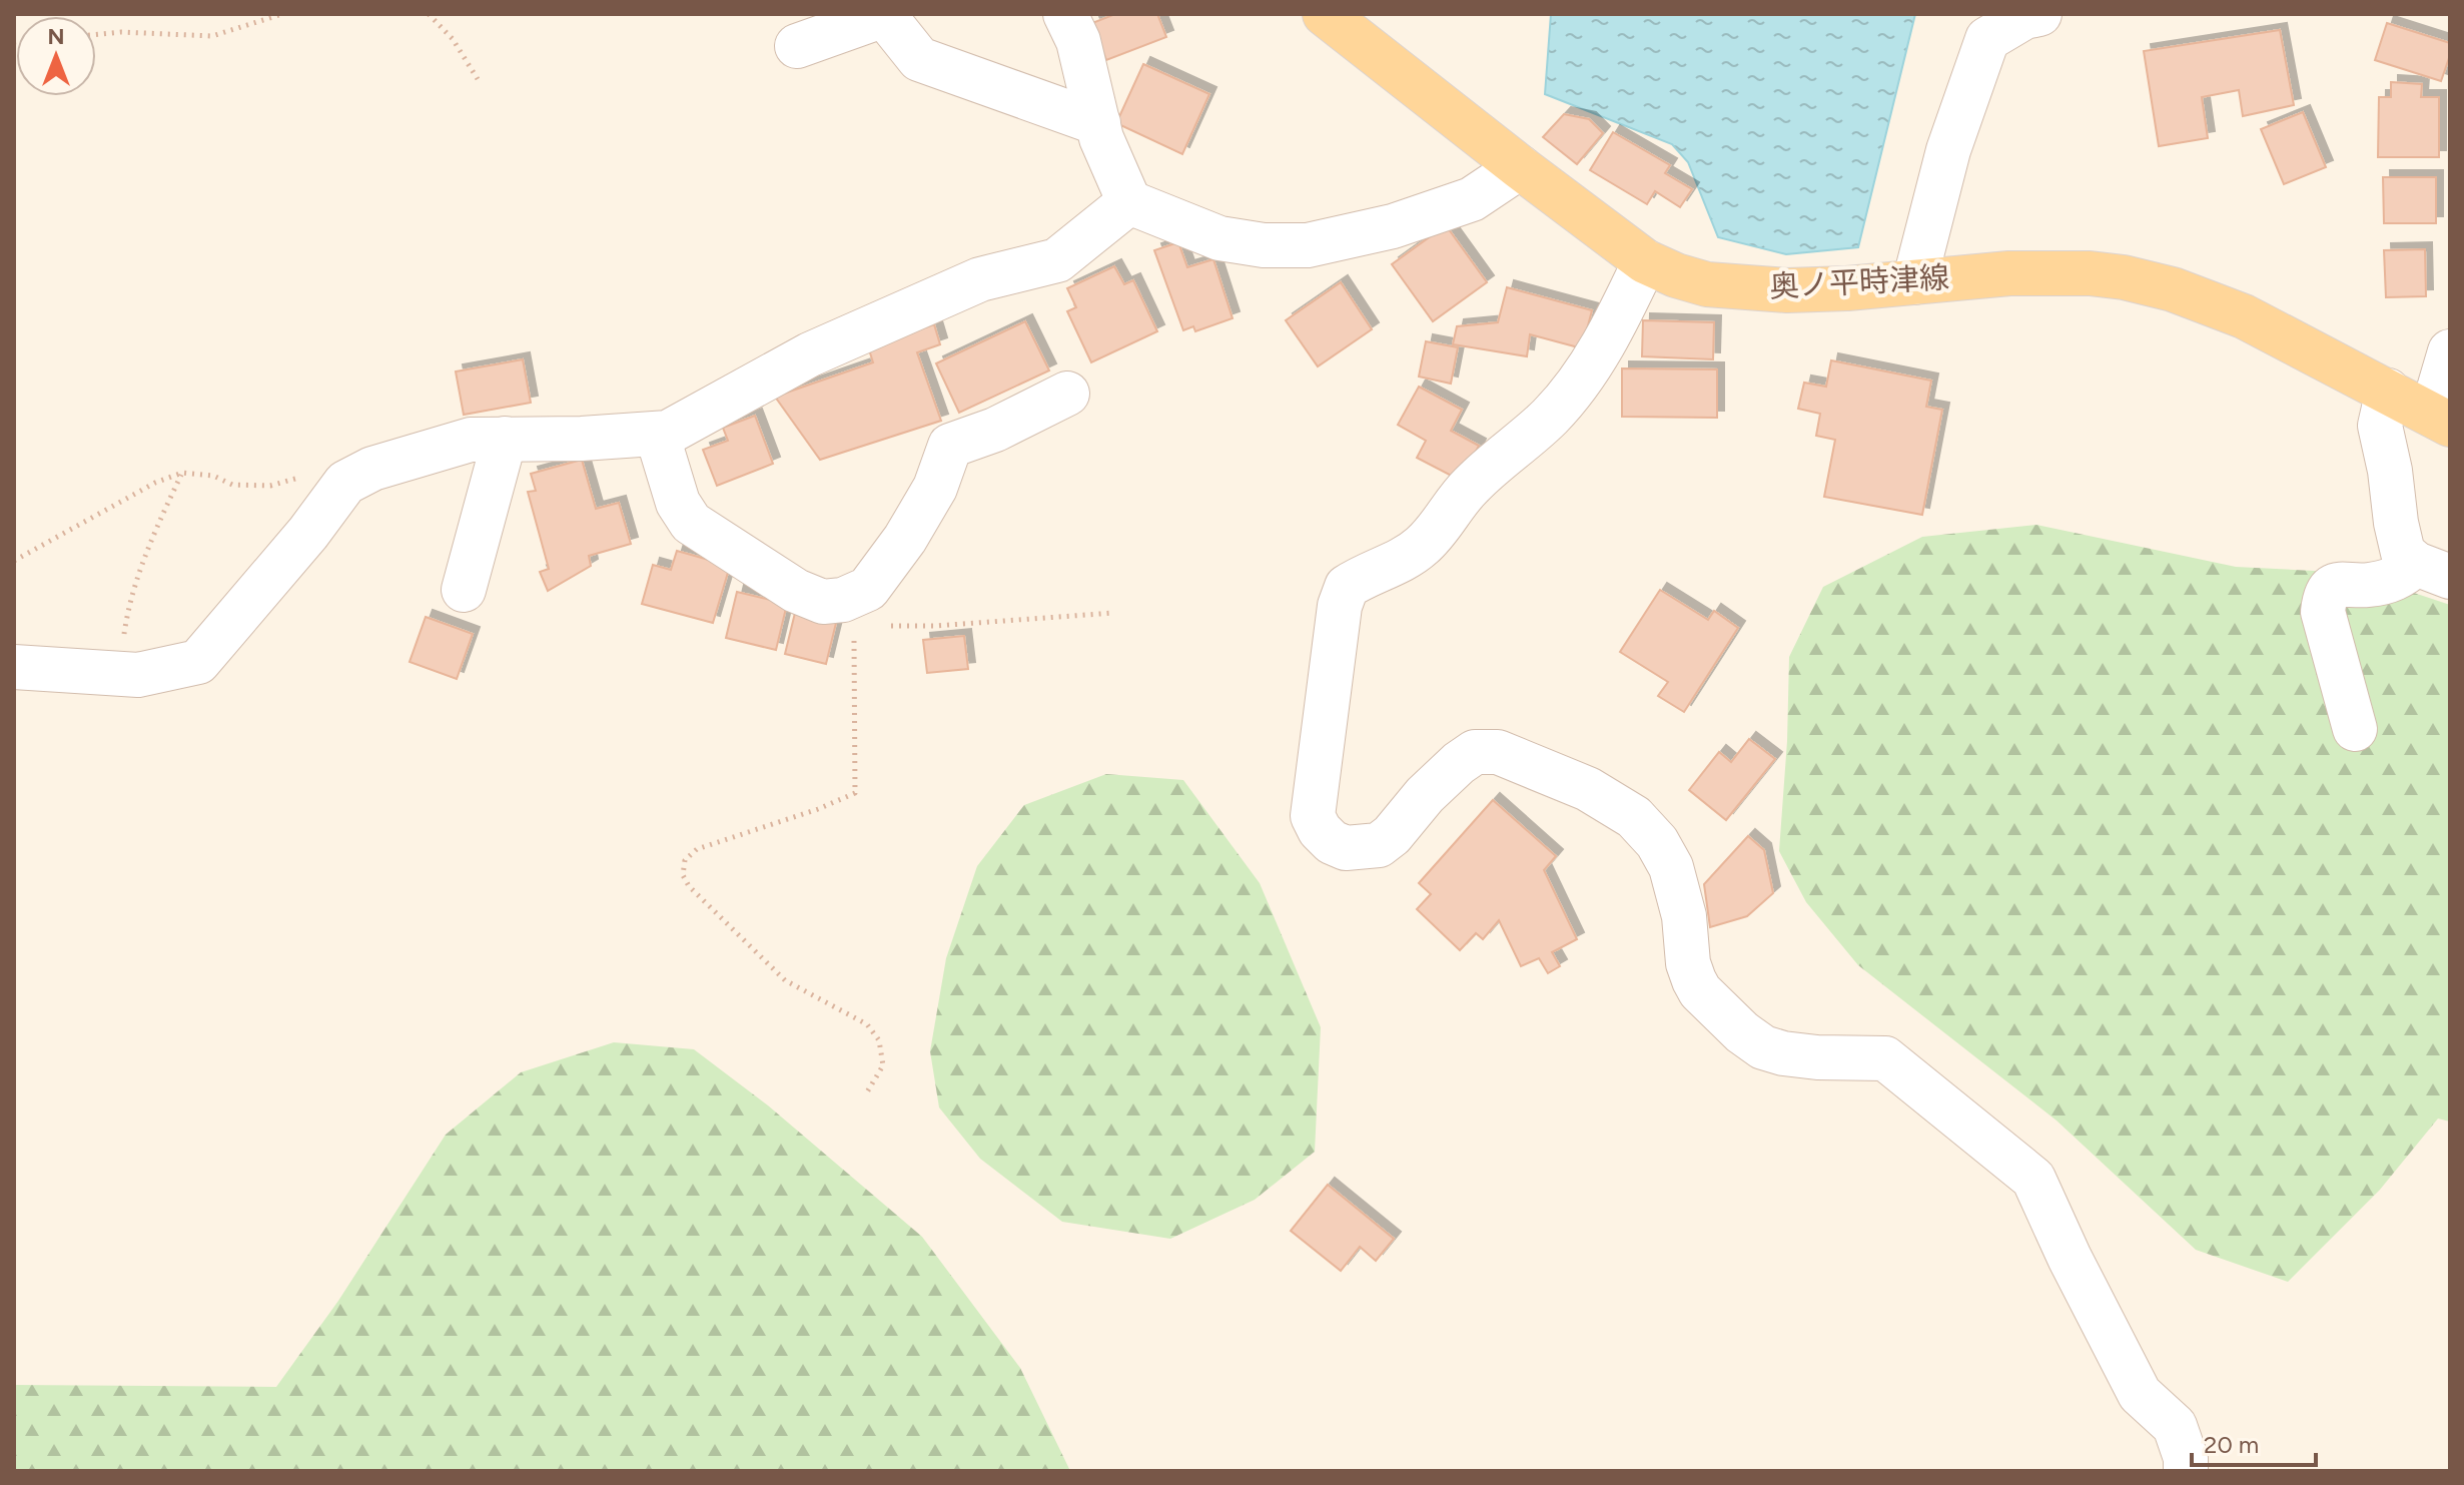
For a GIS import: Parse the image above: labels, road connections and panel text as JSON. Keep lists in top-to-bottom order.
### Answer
{
  "streets": {
    "main road": ["奥ノ平時津線"]
  },
  "scale_bar": "20 m",
  "north": "top"
}
